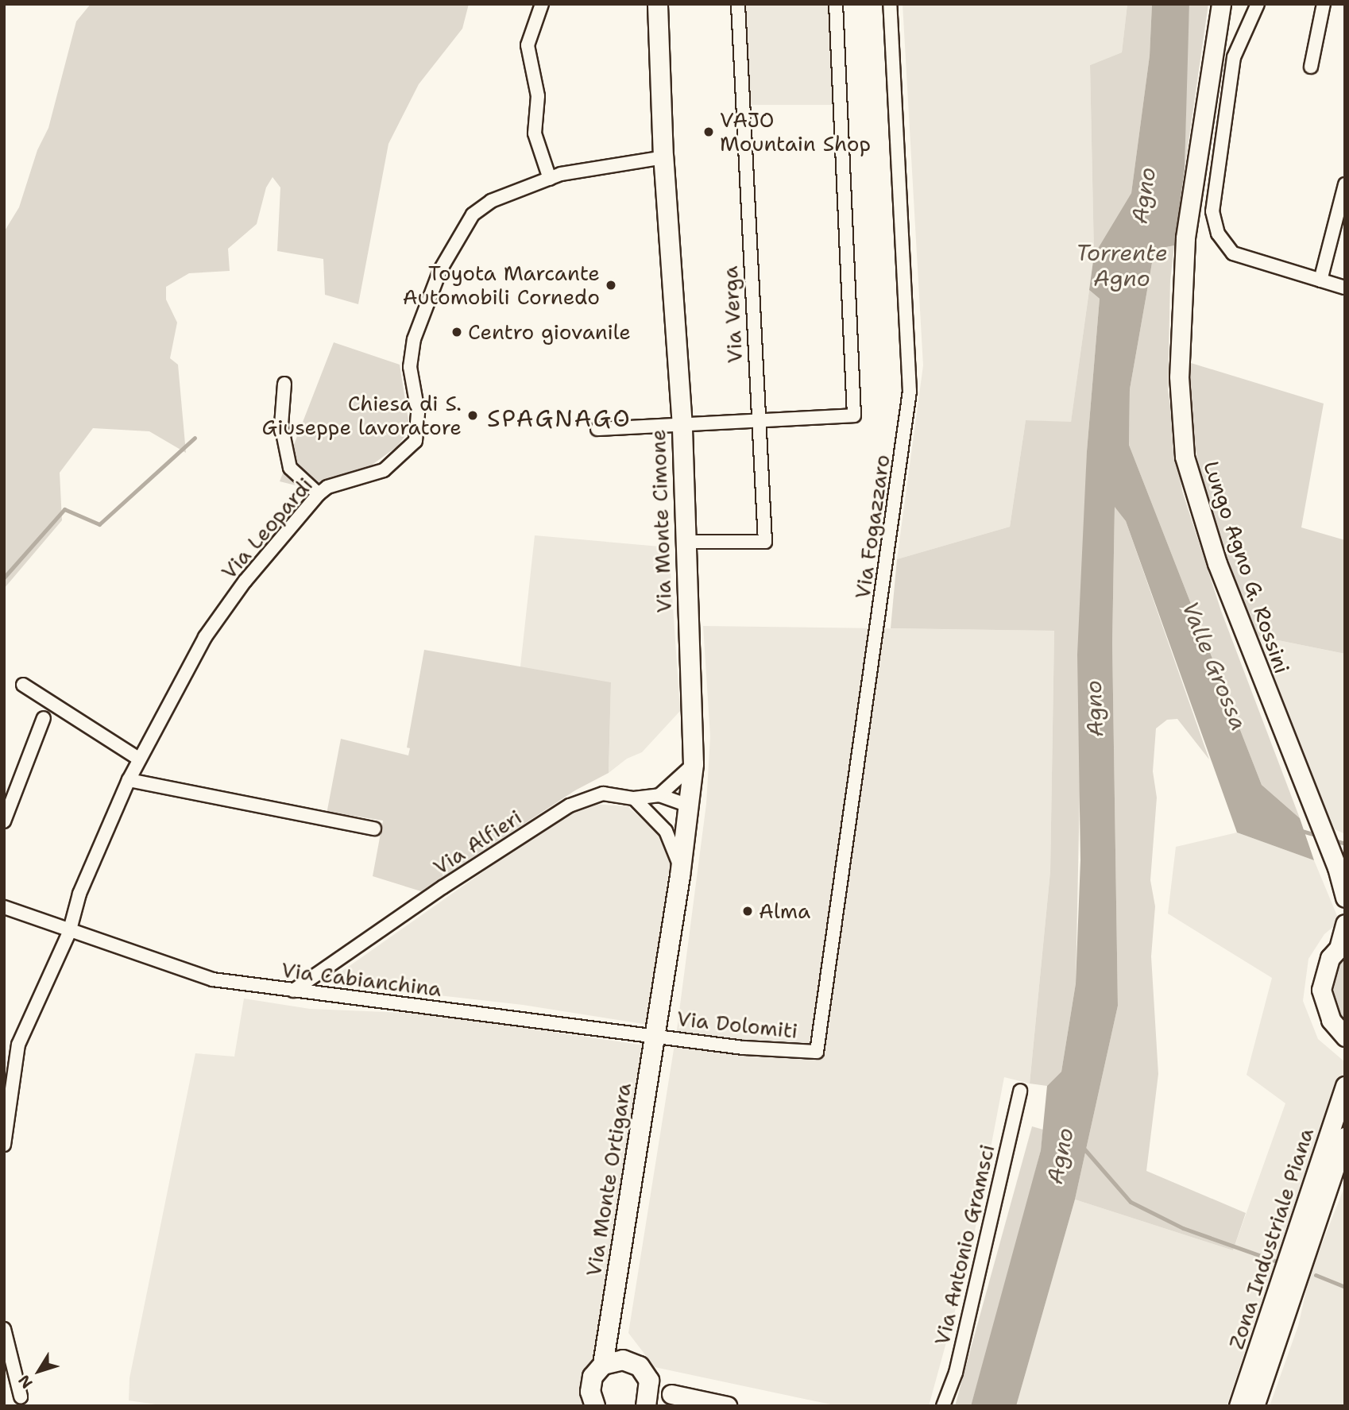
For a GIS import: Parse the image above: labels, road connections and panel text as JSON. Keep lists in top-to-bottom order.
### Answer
{
  "streets": {
    "main road": [
      "Via Monte Cimone",
      "Lungo Agno G. Rossini",
      "Via Monte Ortigara",
      "Zona Industriale Piana"
    ],
    "street": [
      "Via Verga",
      "Via Fogazzaro",
      "Via Leopardi",
      "Via Alfieri",
      "Via Cabianchina",
      "Via Dolomiti",
      "Via Antonio Gramsci"
    ]
  },
  "crossings": [
    ["Via Verga", "Via Monte Cimone"],
    ["Via Monte Cimone", "Via Leopardi"],
    ["Via Monte Cimone", "Via Cabianchina"],
    ["Via Monte Cimone", "Via Dolomiti"],
    ["Via Monte Cimone", "Via Monte Ortigara"],
    ["Via Fogazzaro", "Via Dolomiti"],
    ["Via Leopardi", "Via Cabianchina"],
    ["Via Alfieri", "Via Cabianchina"],
    ["Via Cabianchina", "Via Dolomiti"],
    ["Via Cabianchina", "Via Monte Ortigara"],
    ["Via Dolomiti", "Via Monte Ortigara"]
  ],
  "districts": ["SPAGNAGO"],
  "water": ["Agno", "Torrente Agno", "Valle Grossa"],
  "places": [
    "VAJO Mountain Shop",
    "Toyota Marcante Automobili Cornedo",
    "Centro giovanile",
    "Chiesa di S. Giuseppe lavoratore",
    "Alma"
  ],
  "north": "bottom left"
}
